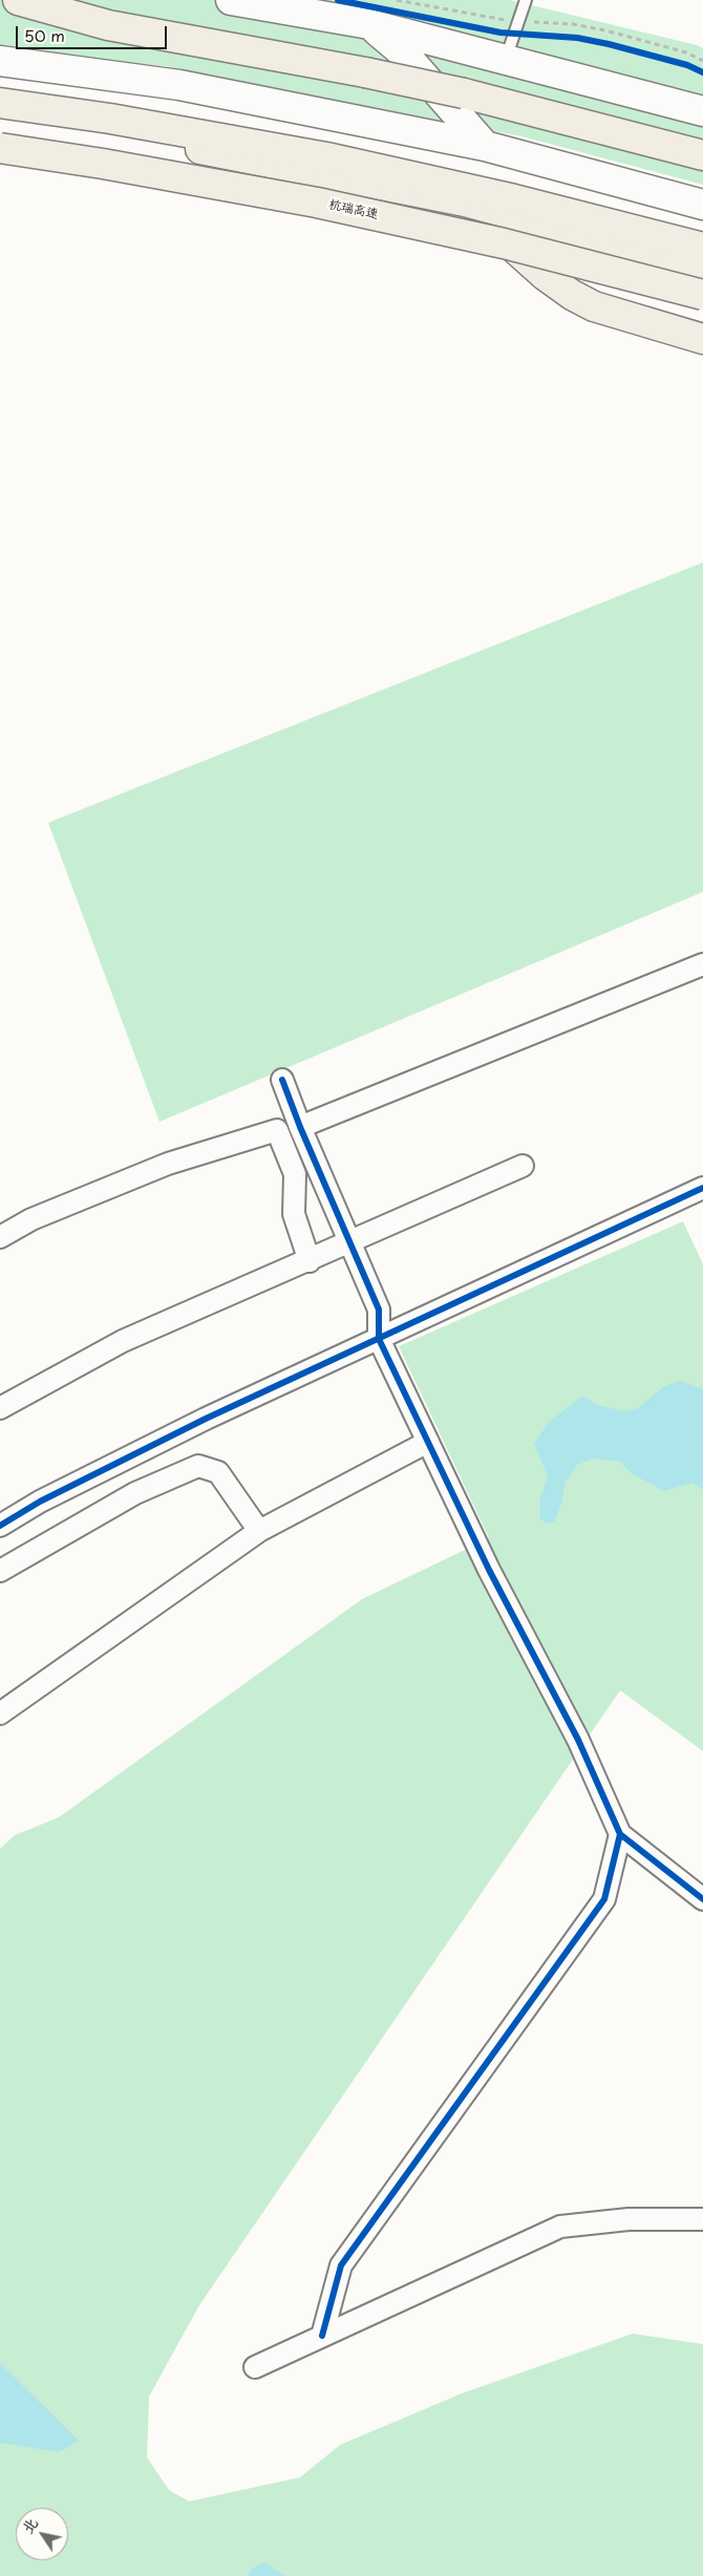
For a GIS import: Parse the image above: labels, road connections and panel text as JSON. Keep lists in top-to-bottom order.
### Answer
{
  "streets": {
    "main road": ["杭瑞高速"]
  },
  "scale_bar": "50 m",
  "north": "top left"
}
